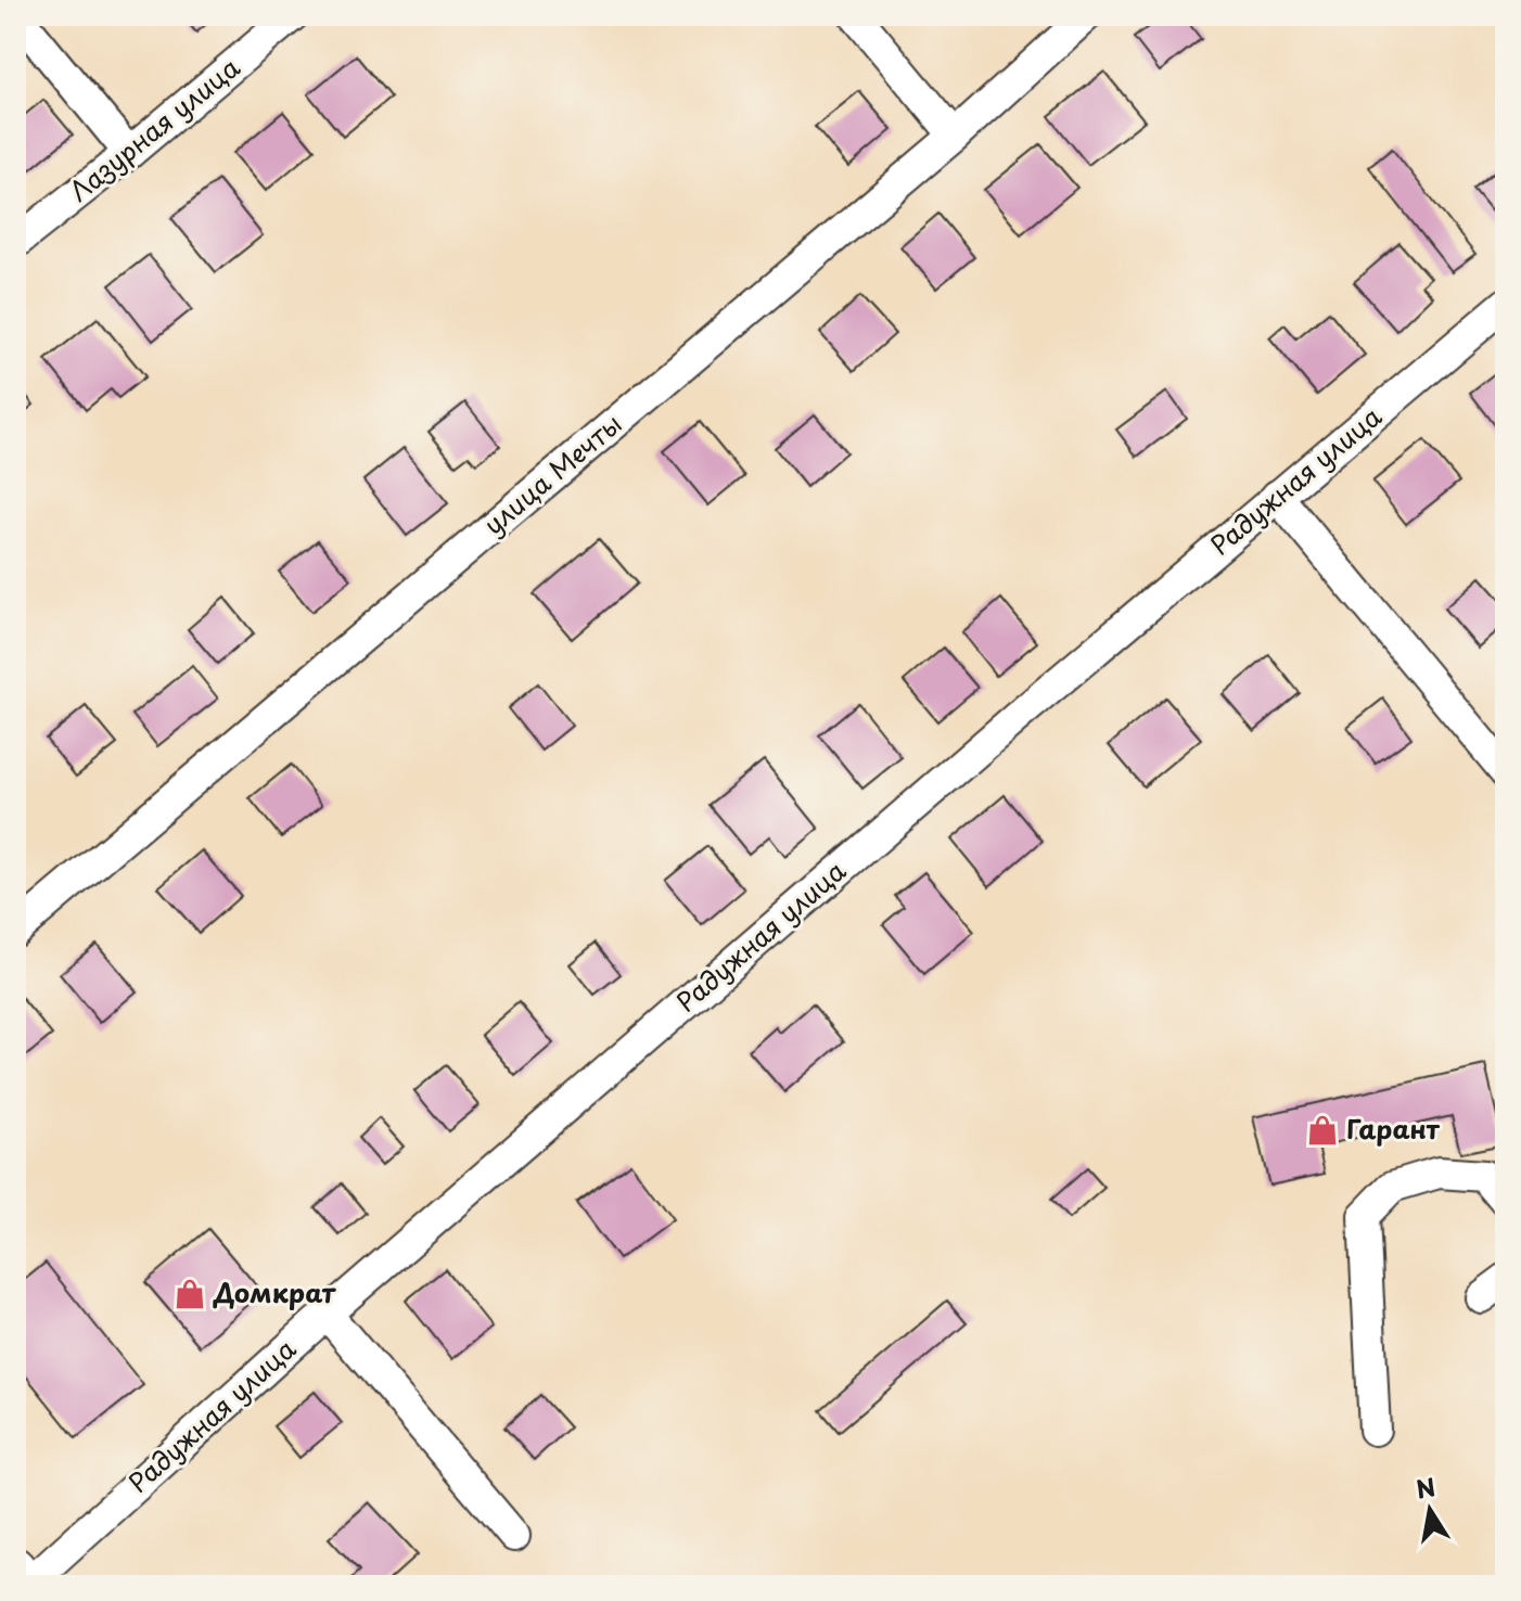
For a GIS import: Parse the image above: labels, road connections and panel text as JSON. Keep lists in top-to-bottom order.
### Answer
{
  "streets": {
    "street": ["Лазурная улица", "улица Мечты", "Радужная улица"]
  },
  "places": {
    "shop": ["Гарант", "Домкрат"]
  },
  "north": "top"
}
